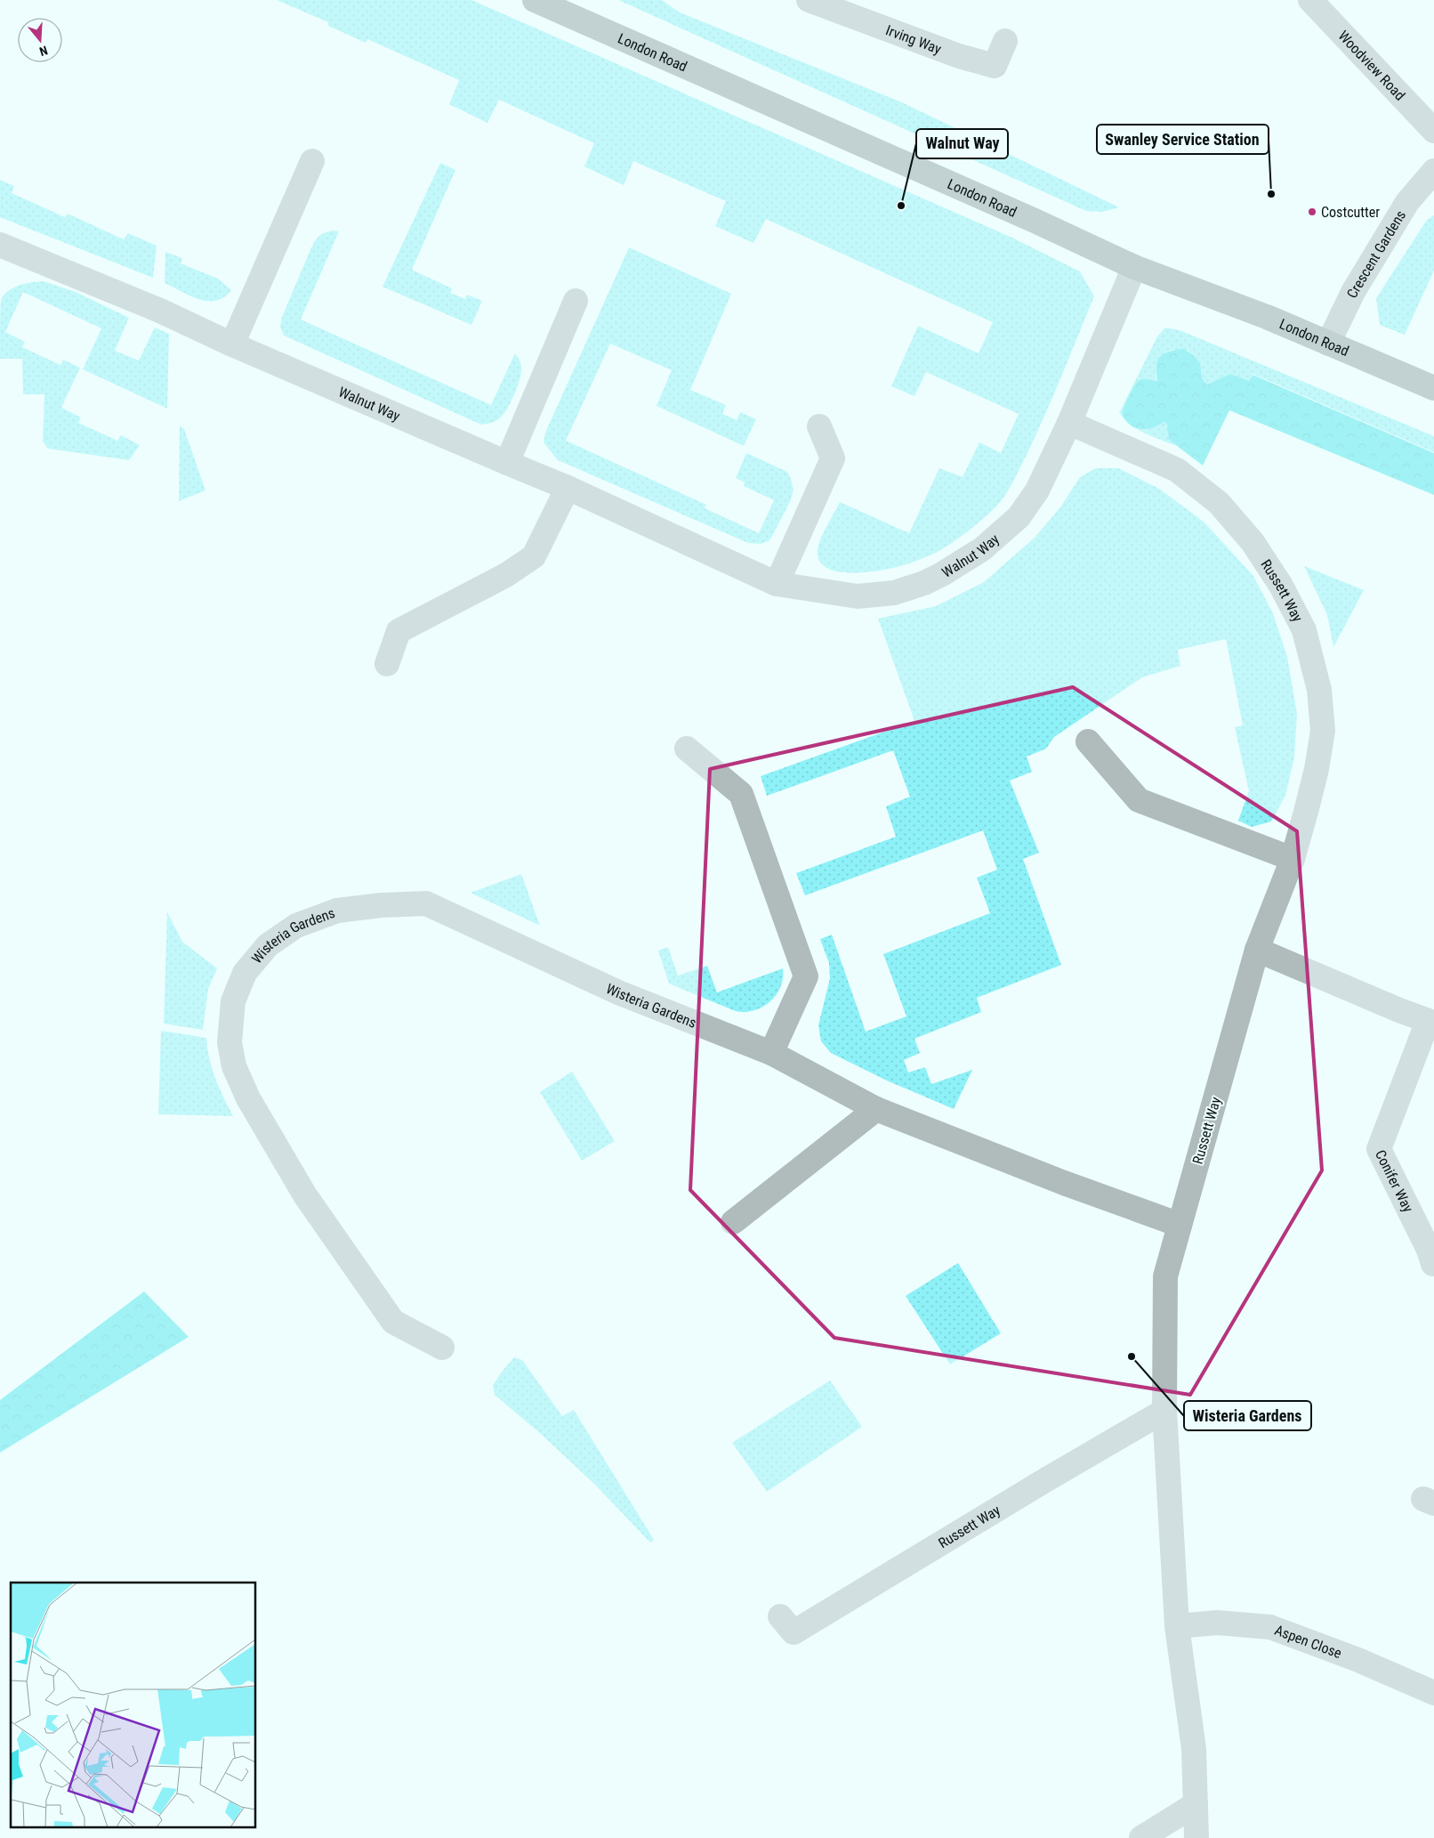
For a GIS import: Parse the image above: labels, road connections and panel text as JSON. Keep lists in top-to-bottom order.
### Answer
{
  "streets": {
    "main road": ["London Road"],
    "street": [
      "Irving Way",
      "Woodview Road",
      "Crescent Gardens",
      "Walnut Way",
      "Russett Way",
      "Wisteria Gardens",
      "Conifer Way",
      "Aspen Close"
    ]
  },
  "crossings": [
    ["London Road", "Crescent Gardens"],
    ["London Road", "Walnut Way"],
    ["Walnut Way", "Russett Way"],
    ["Russett Way", "Wisteria Gardens"],
    ["Russett Way", "Conifer Way"],
    ["Russett Way", "Aspen Close"]
  ],
  "places": [
    "Swanley Service Station",
    "Walnut Way",
    "Costcutter",
    "Wisteria Gardens"
  ],
  "north": "bottom"
}
